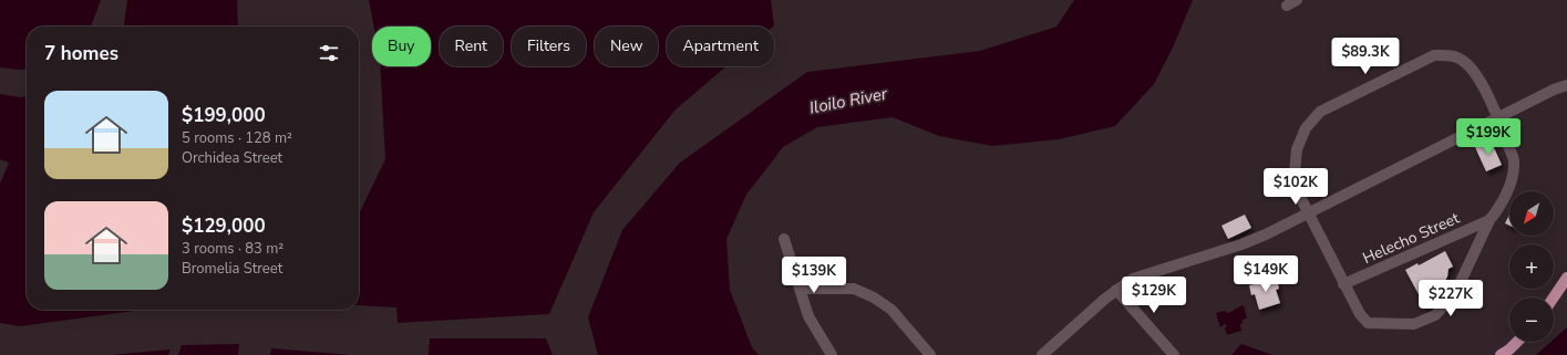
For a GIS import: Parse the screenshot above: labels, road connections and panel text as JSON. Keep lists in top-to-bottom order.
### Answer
{
  "streets": {
    "street": ["Helecho Street"]
  },
  "water": ["Iloilo River"],
  "north": "bottom left",
  "page": {
    "chip": [
      "Buy",
      "Rent",
      "Filters",
      "New",
      "Apartment"
    ],
    "heading": "7 homes",
    "price": [
      "$89.3K",
      "$199K",
      "$102K",
      "$149K",
      "$139K",
      "$129K",
      "$227K"
    ],
    "list": [
      {
        "name": "$199,000",
        "note": "5 rooms · 128 m² · Orchidea Street"
      },
      {
        "name": "$129,000",
        "note": "3 rooms · 83 m² · Bromelia Street"
      }
    ],
    "map_buttons": ["+", "−"]
  }
}
